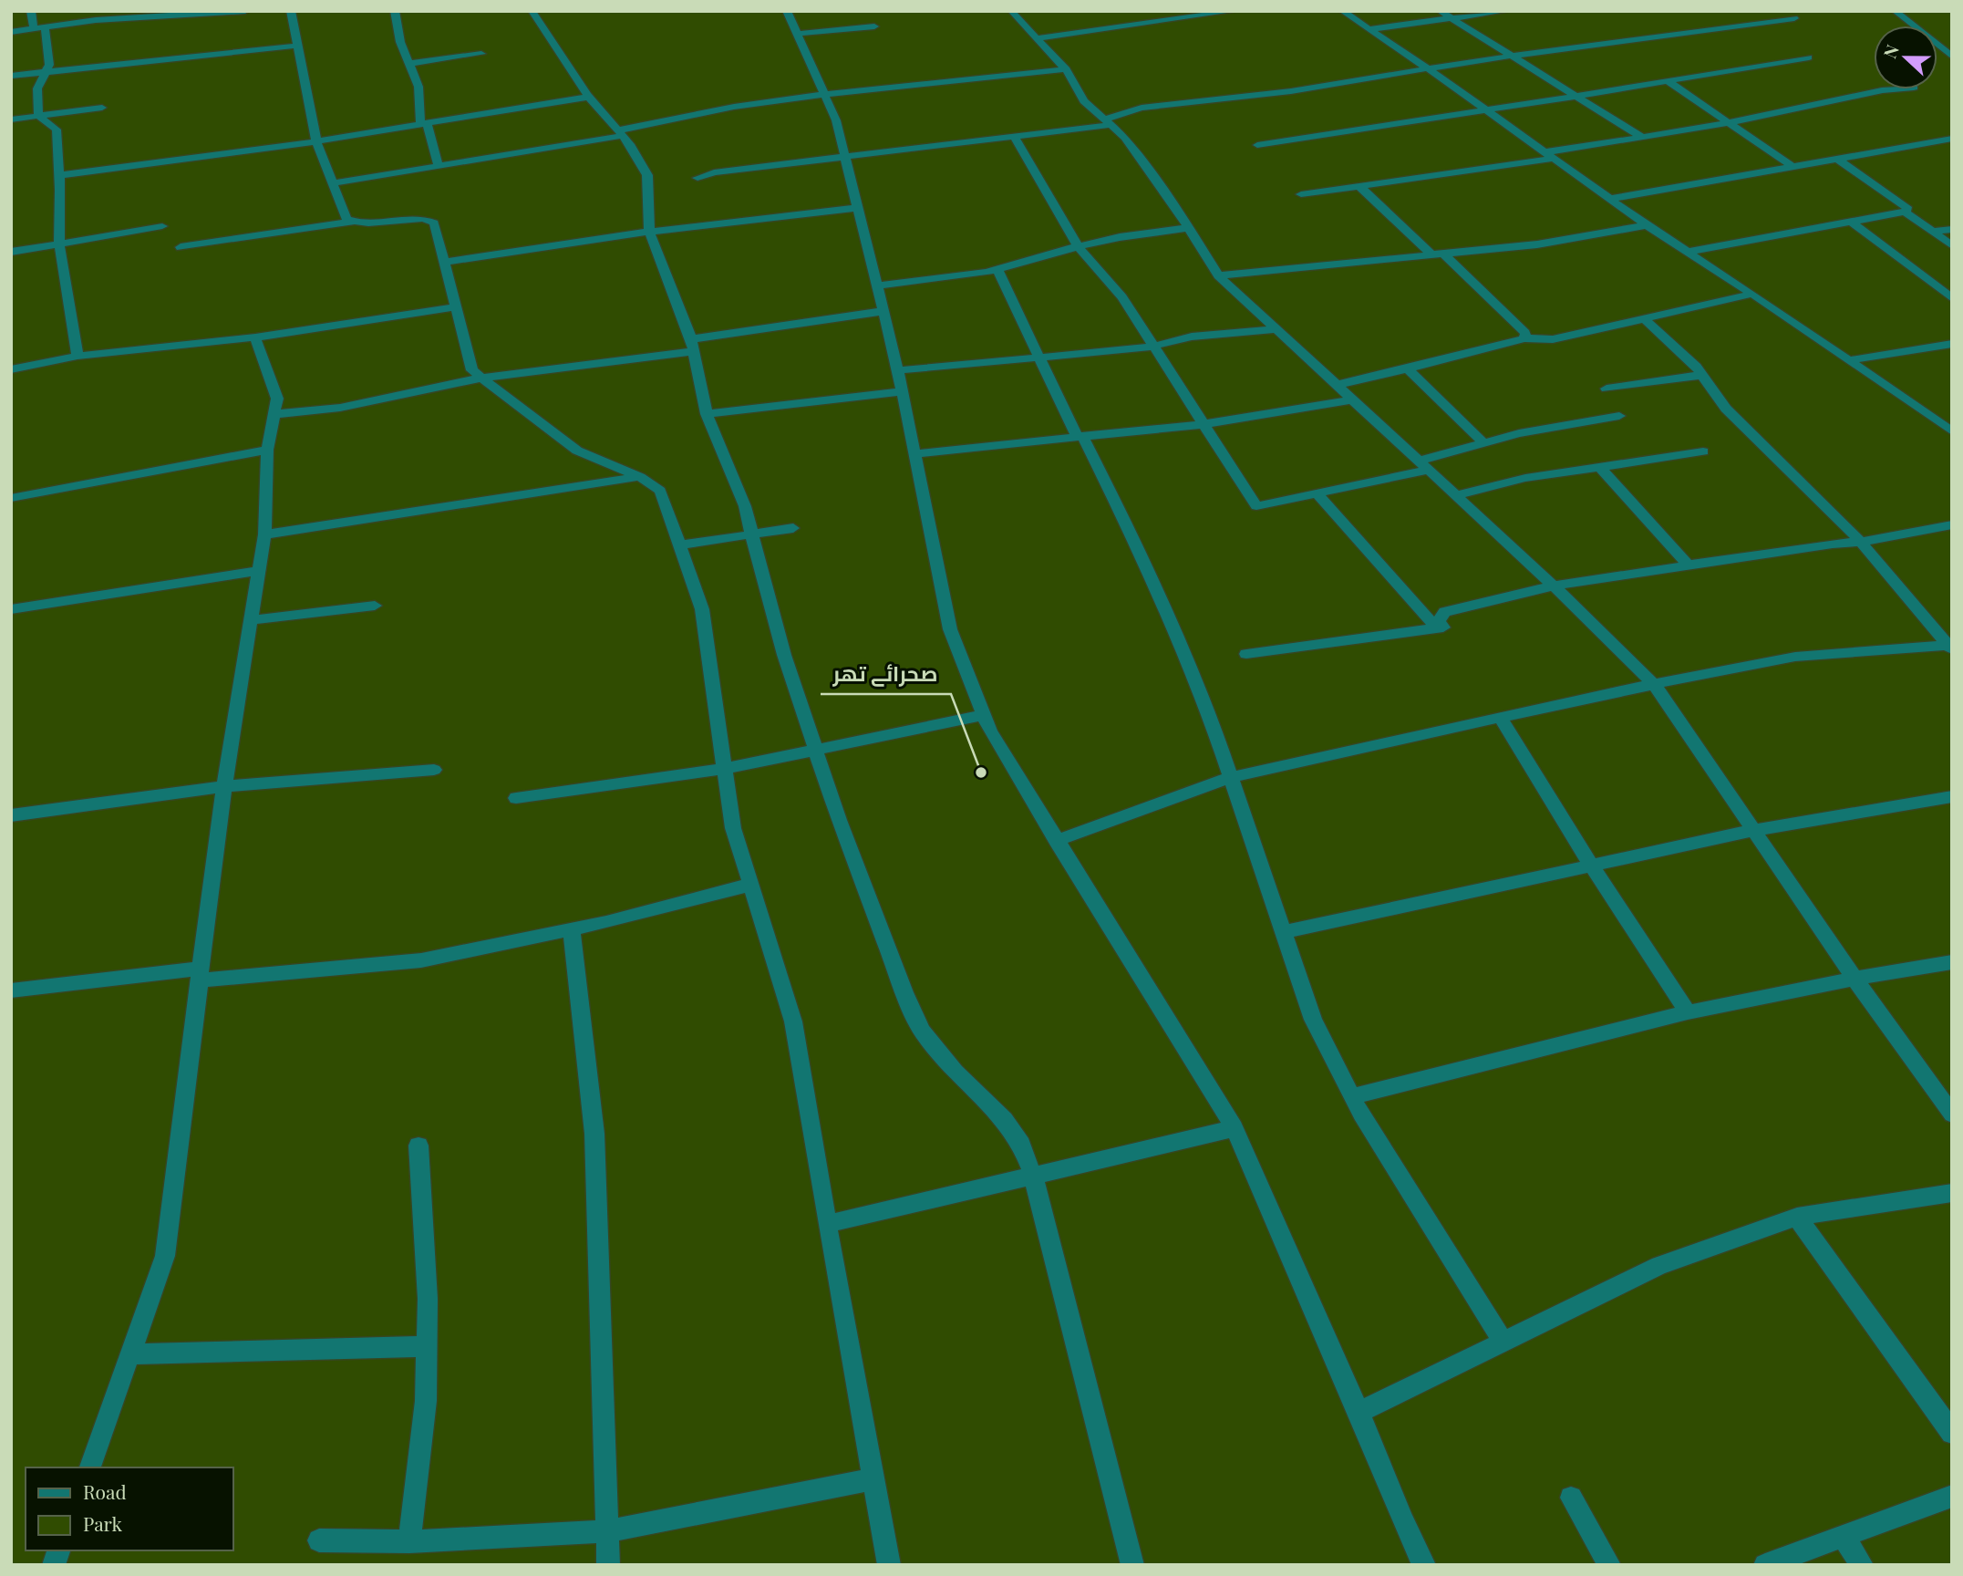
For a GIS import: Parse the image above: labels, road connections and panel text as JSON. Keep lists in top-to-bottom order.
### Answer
{
  "places": ["صحرائے تھر"],
  "legend": ["Road", "Park"],
  "north": "left"
}
